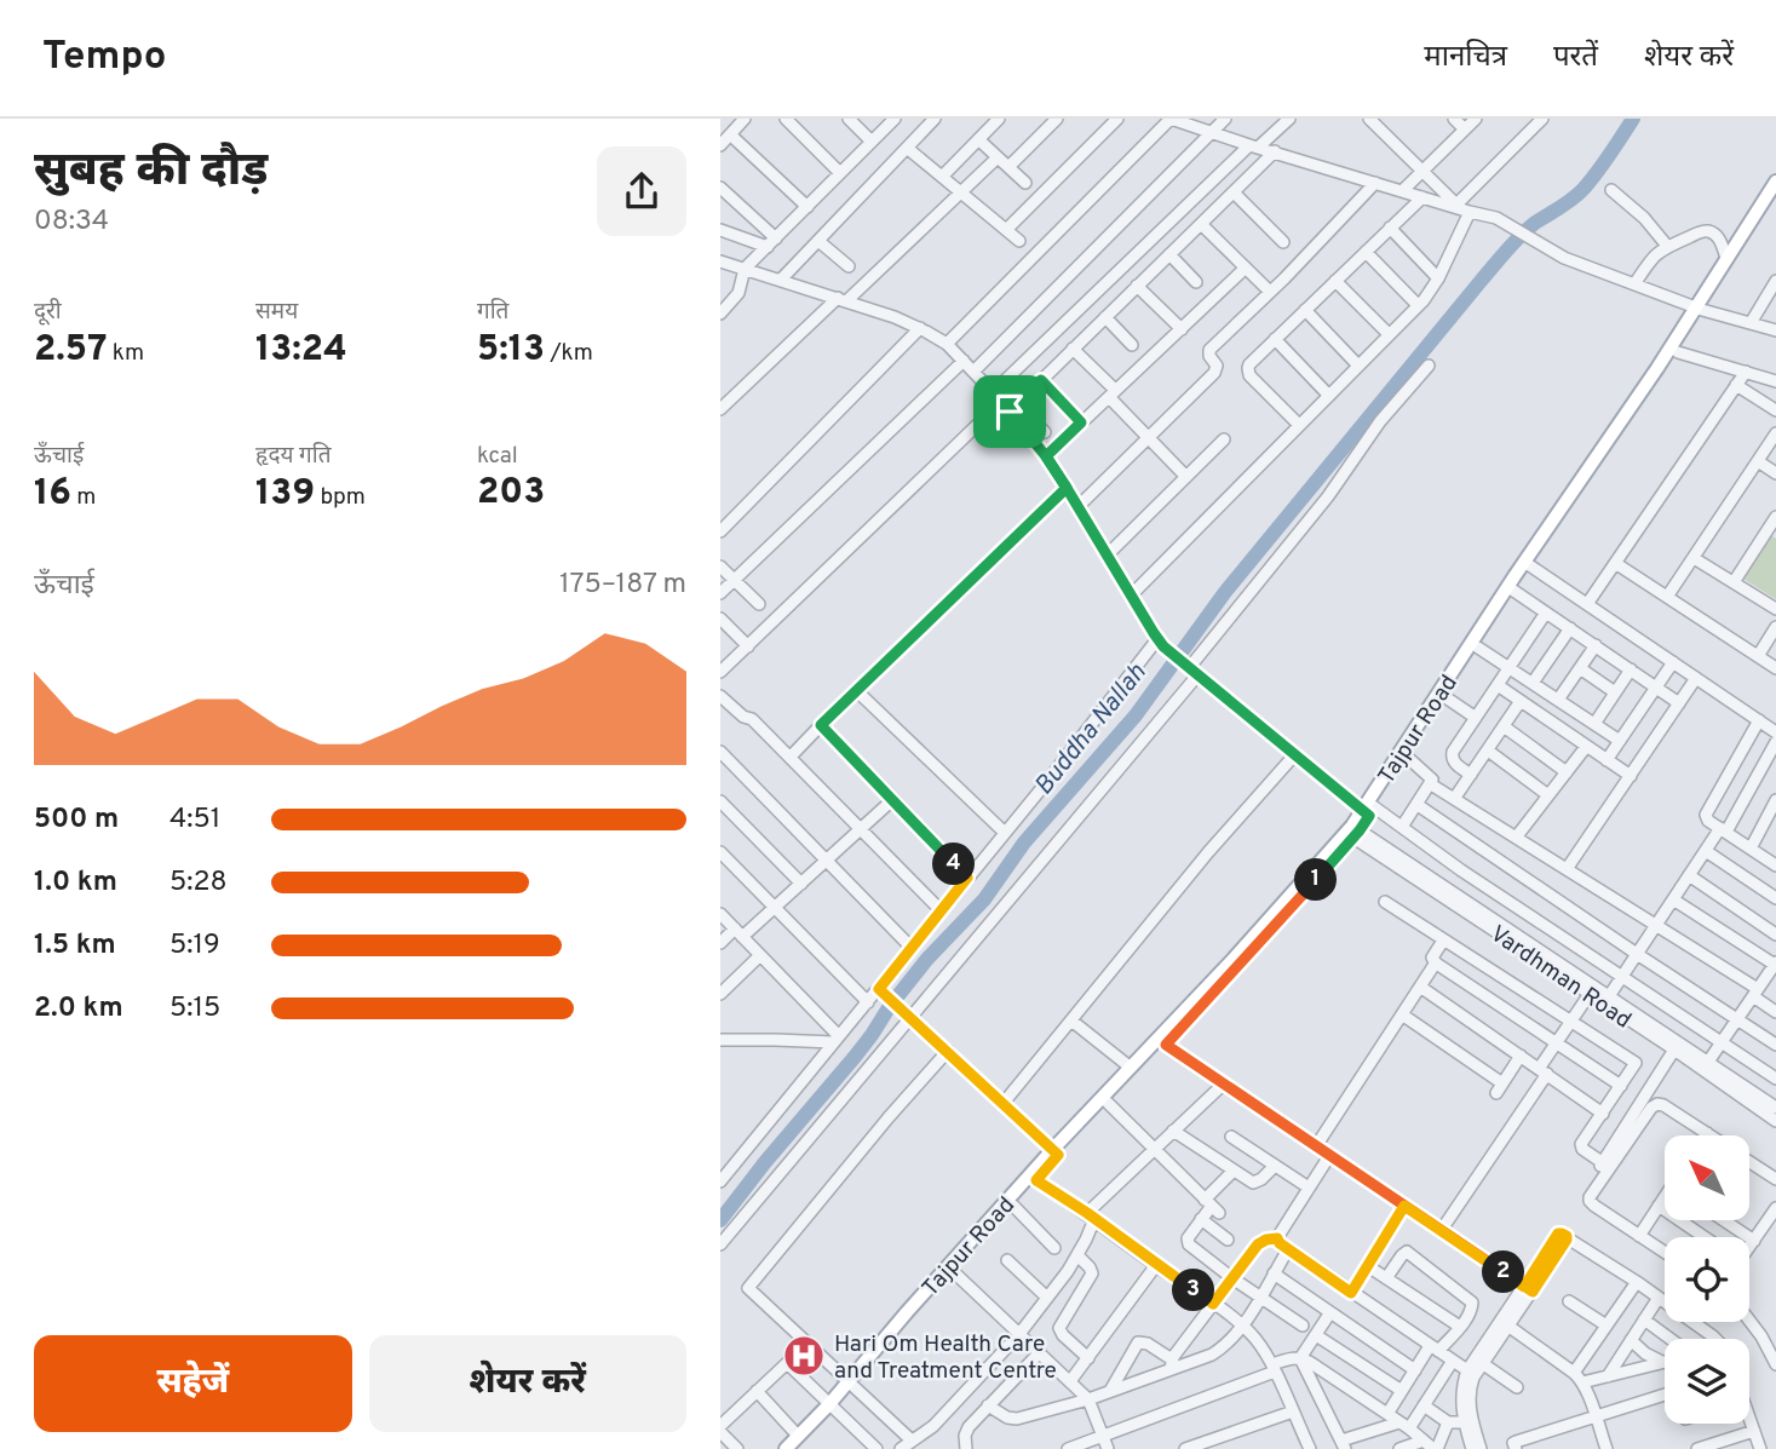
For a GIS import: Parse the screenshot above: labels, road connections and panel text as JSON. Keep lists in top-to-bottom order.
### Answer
{
  "streets": {
    "main road": ["Tajpur Road"],
    "street": ["Vardhman Road"]
  },
  "crossings": [
    ["Tajpur Road", "Vardhman Road"]
  ],
  "water": ["Buddha Nallah"],
  "places": {
    "hospital": ["Hari Om Health Care and Treatment Centre"]
  },
  "north": "top left",
  "page": {
    "header": "Tempo",
    "nav": ["मानचित्र", "परतें", "शेयर करें"],
    "heading": ["सुबह की दौड़", "08:34"],
    "stats": [
      ["दूरी", "2.57 km"],
      ["समय", "13:24"],
      ["गति", "5:13 /km"],
      ["ऊँचाई", "16 m"],
      ["हृदय गति", "139 bpm"],
      ["kcal", "203"]
    ],
    "chart": ["ऊँचाई", "175–187 m"],
    "list": [
      {
        "name": "500 m",
        "note": "4:51"
      },
      {
        "name": "1.0 km",
        "note": "5:28"
      },
      {
        "name": "1.5 km",
        "note": "5:19"
      },
      {
        "name": "2.0 km",
        "note": "5:15"
      }
    ],
    "pins": [
      "4",
      "1",
      "2",
      "3"
    ],
    "buttons": ["सहेजें", "शेयर करें"]
  }
}
